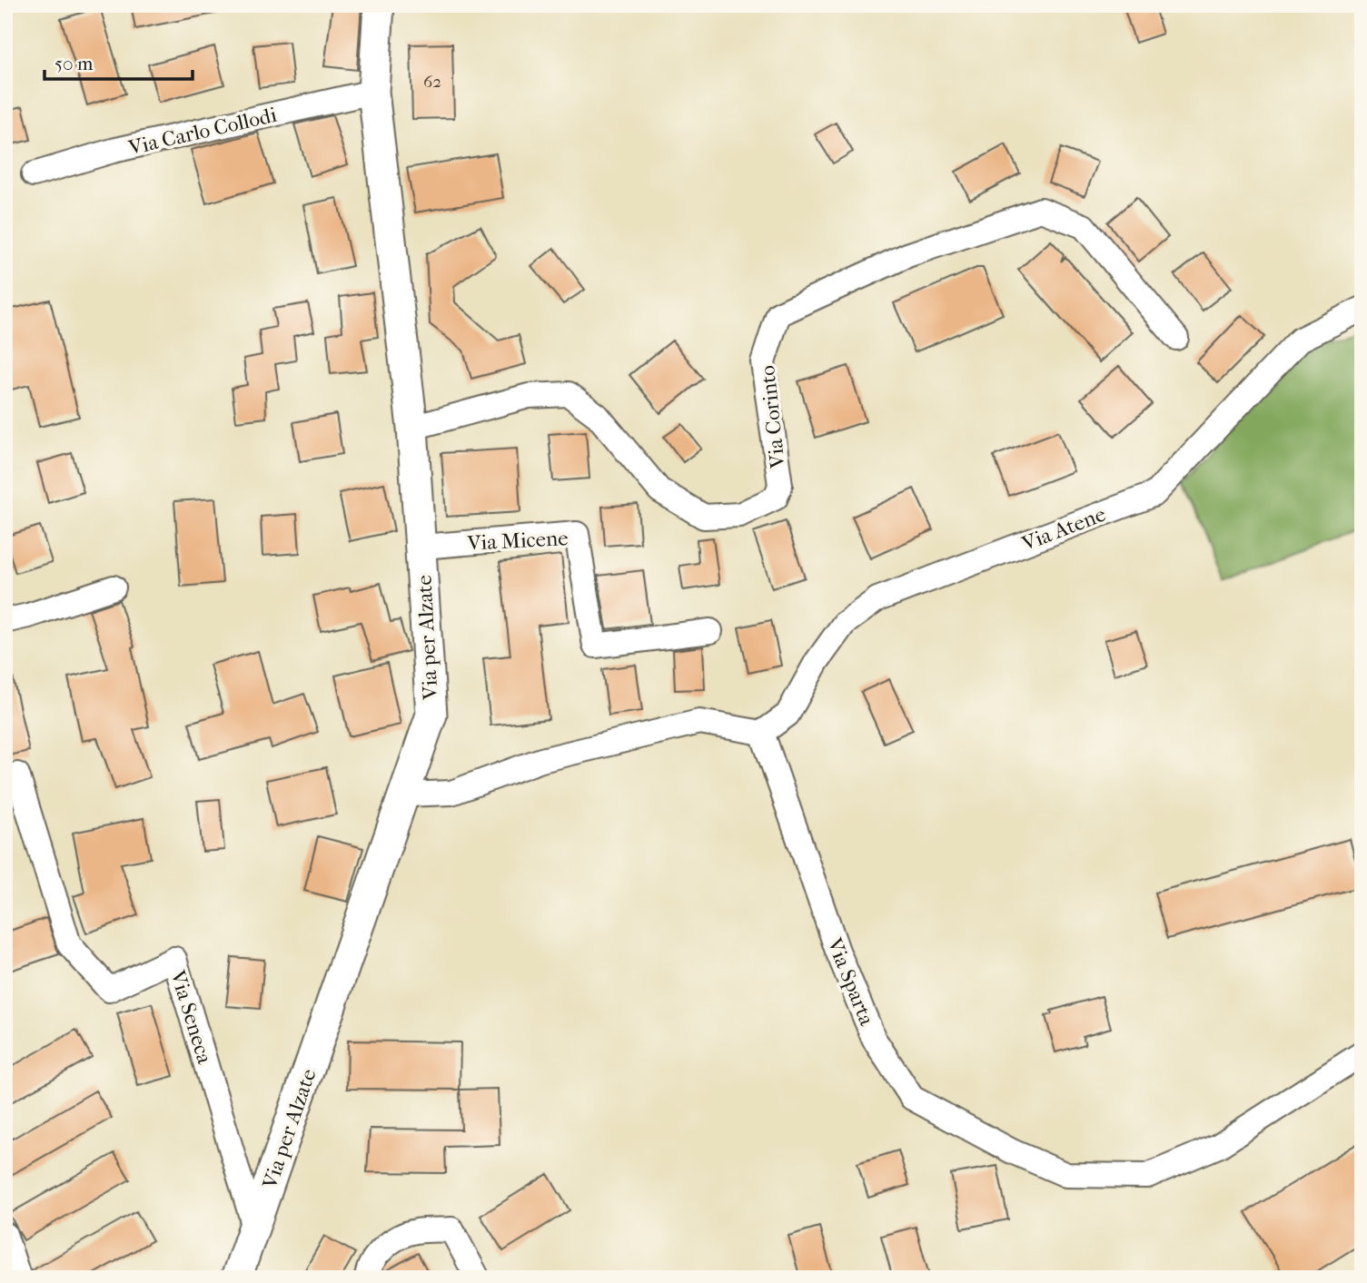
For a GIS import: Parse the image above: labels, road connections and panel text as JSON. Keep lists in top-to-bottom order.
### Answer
{
  "streets": {
    "street": [
      "Via Carlo Collodi",
      "Via Corinto",
      "Via Atene",
      "Via Micene",
      "Via per Alzate",
      "Via Sparta",
      "Via Seneca"
    ]
  },
  "crossings": [
    ["Via Carlo Collodi", "Via per Alzate"],
    ["Via Corinto", "Via per Alzate"],
    ["Via Atene", "Via Sparta"],
    ["Via Micene", "Via per Alzate"],
    ["Via per Alzate", "Via Seneca"]
  ],
  "house_numbers": ["62"],
  "scale_bar": "50 m"
}
